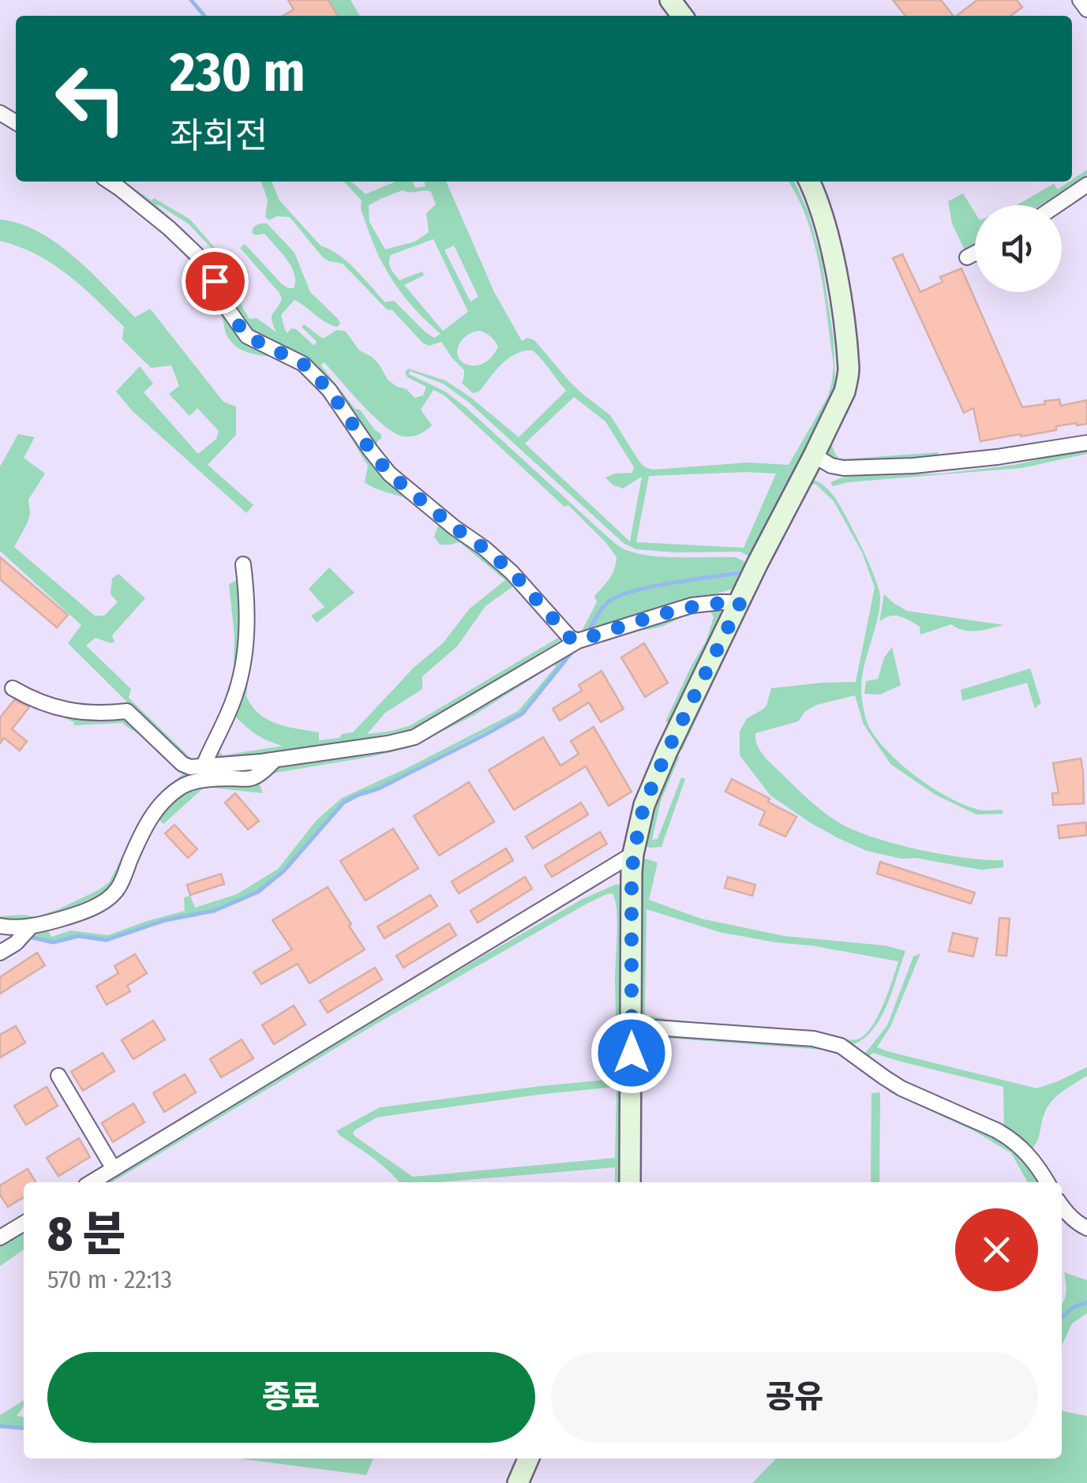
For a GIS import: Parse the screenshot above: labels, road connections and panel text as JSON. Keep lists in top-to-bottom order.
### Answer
{
  "page": {
    "turn": ["230 m", "좌회전"],
    "heading": ["8 분", "570 m · 22:13"],
    "buttons": ["종료", "공유"]
  }
}
